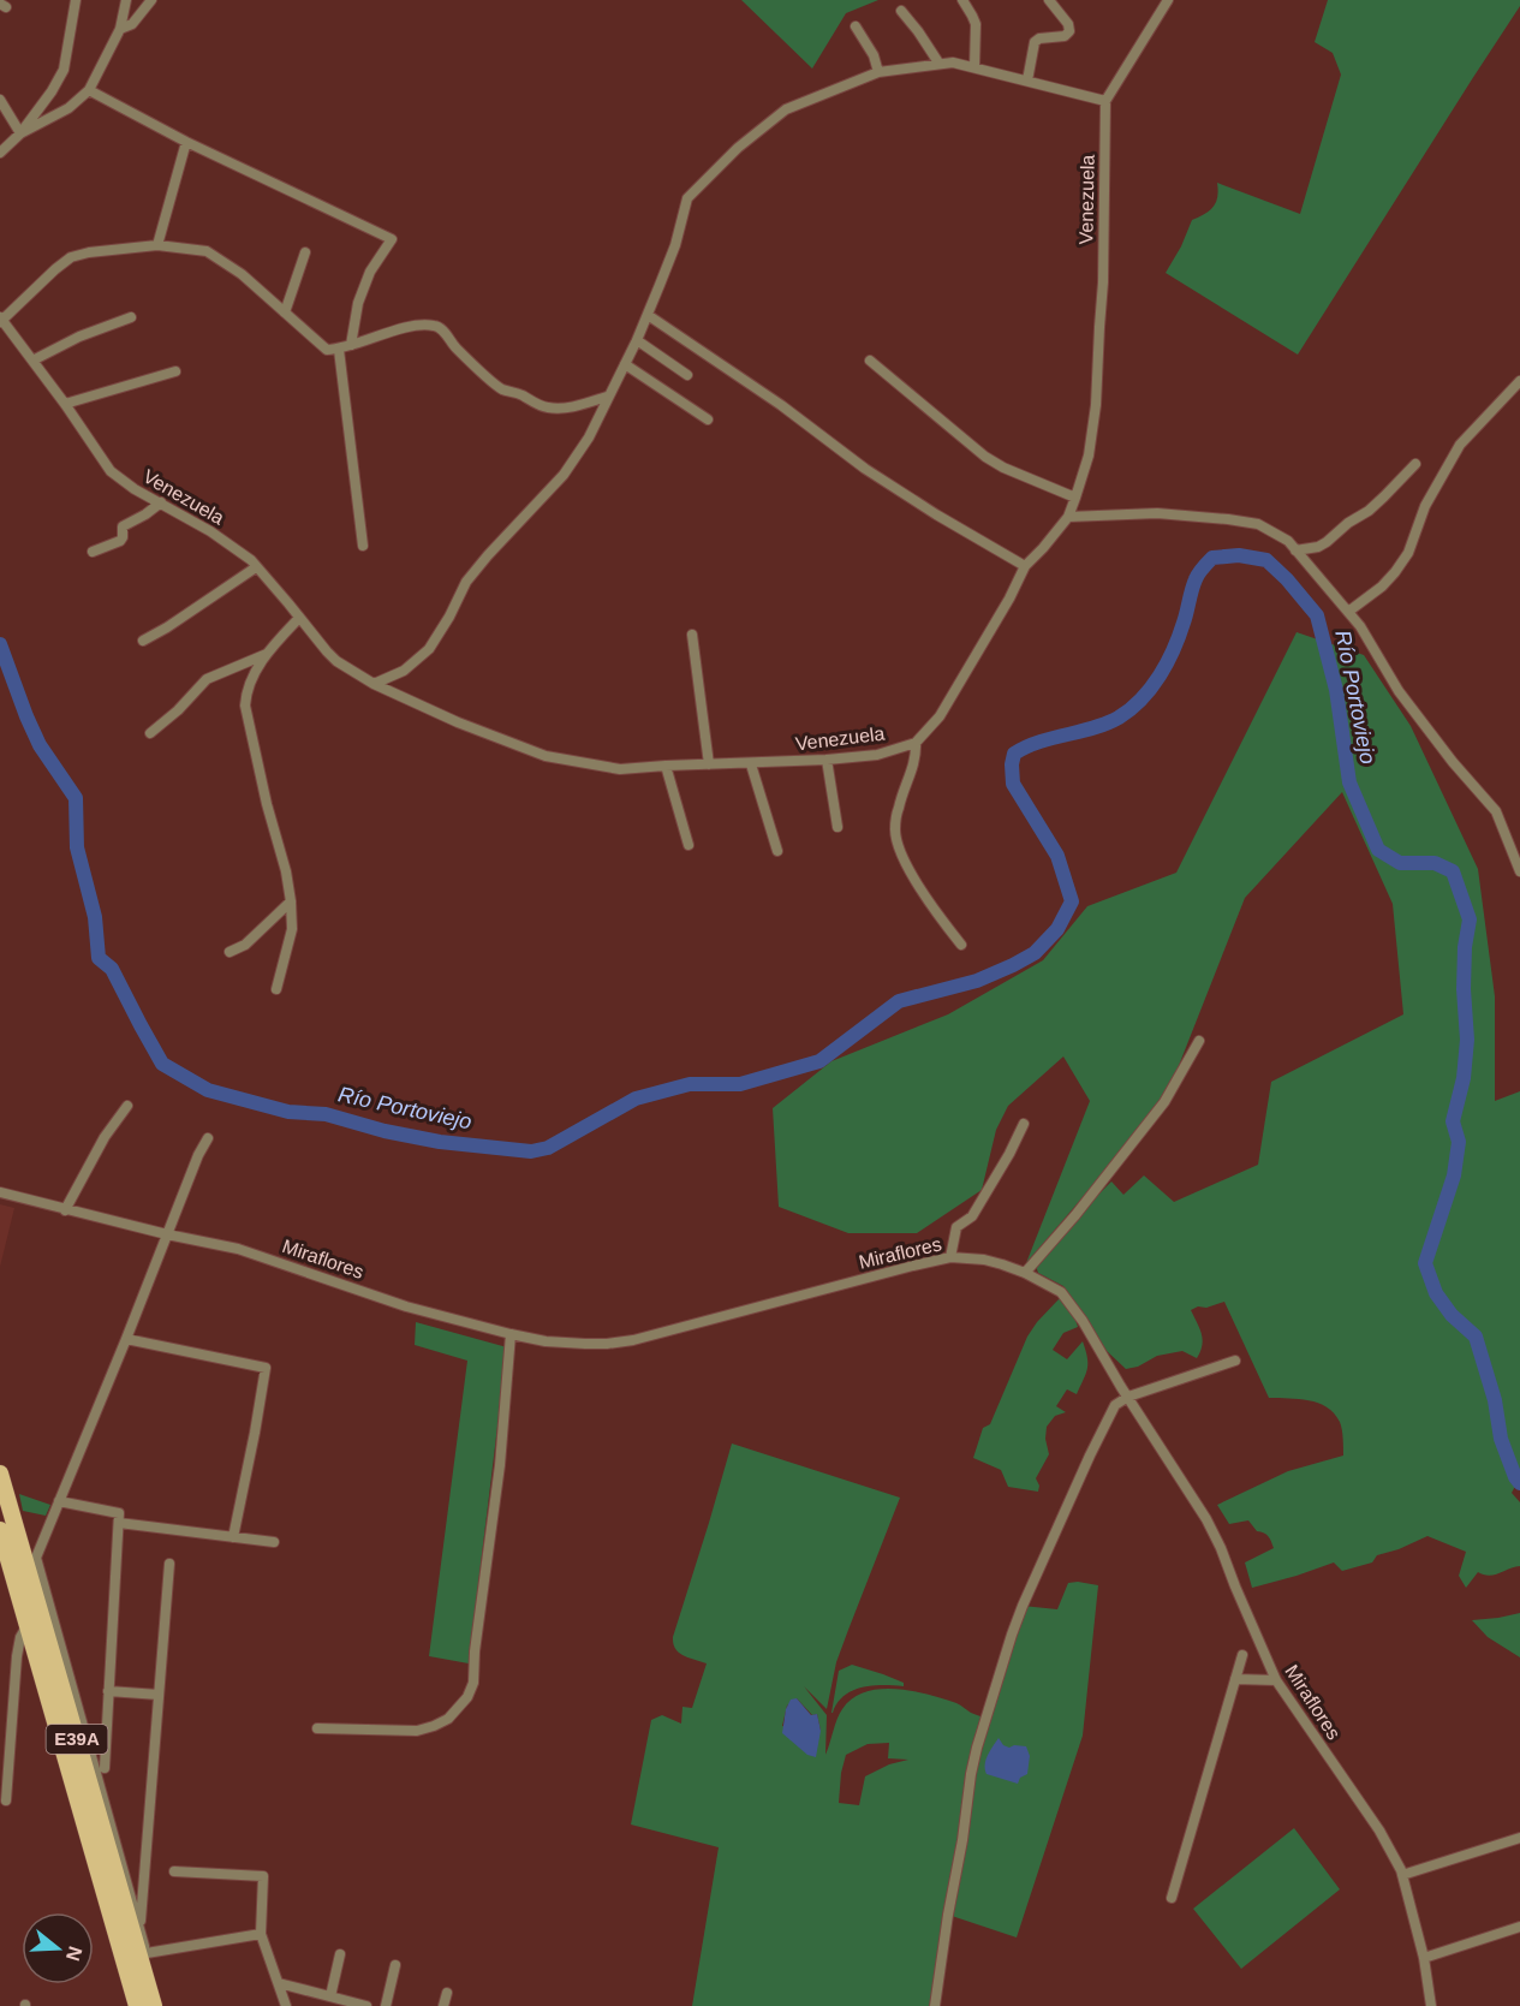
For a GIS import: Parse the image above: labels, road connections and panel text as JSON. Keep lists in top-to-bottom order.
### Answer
{
  "streets": {
    "main road": ["E39A"],
    "street": ["Venezuela", "Miraflores"]
  },
  "water": ["Río Portoviejo"],
  "north": "right"
}
